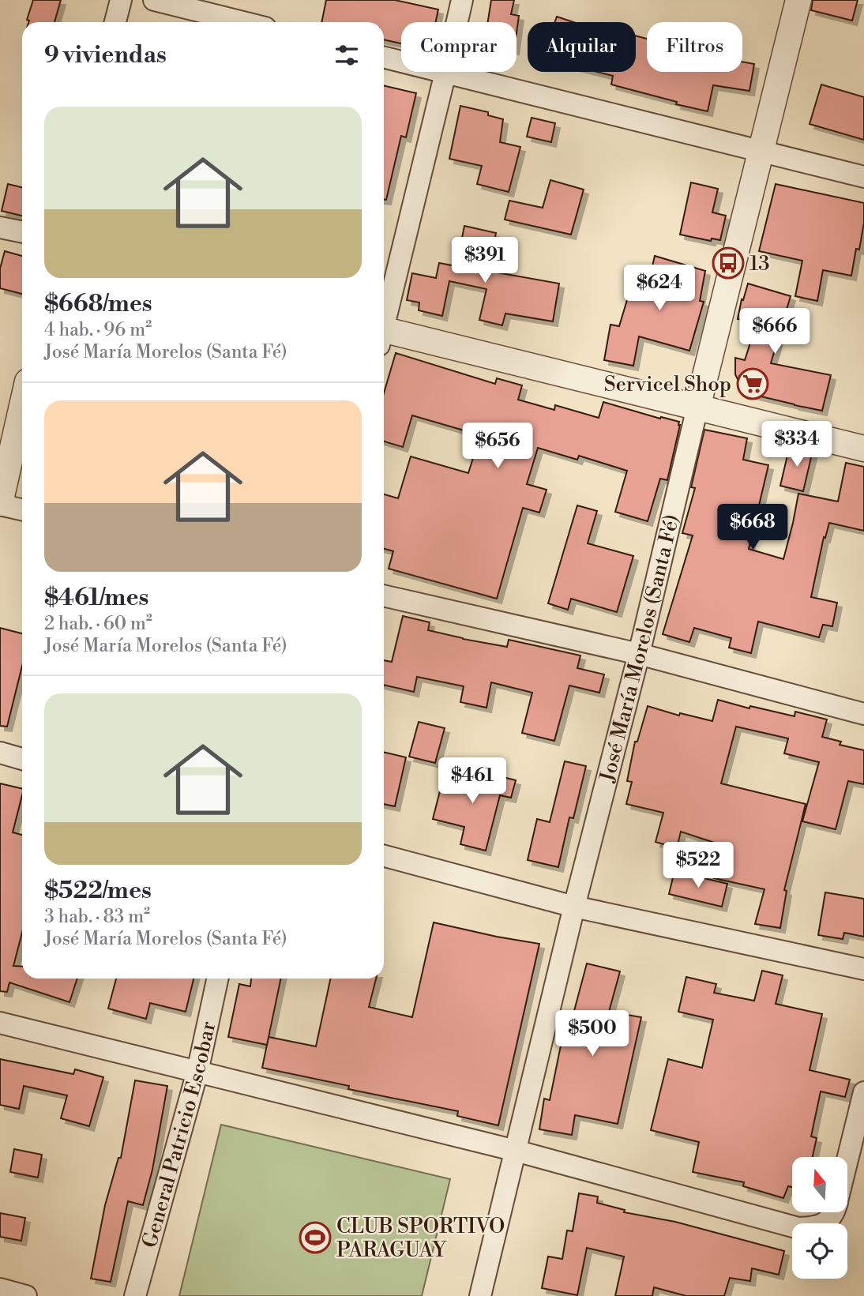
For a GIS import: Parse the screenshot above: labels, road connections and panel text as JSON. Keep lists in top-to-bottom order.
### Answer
{
  "streets": {
    "street": ["José María Morelos (Santa Fé)", "General Patricio Escobar"]
  },
  "places": {
    "bus stop": ["13"],
    "supermarket": ["Servicel Shop"],
    "sports": ["CLUB SPORTIVO PARAGUAY"]
  },
  "north": "top",
  "page": {
    "chip": ["Comprar", "Alquilar", "Filtros"],
    "heading": "9 viviendas",
    "list": [
      {
        "name": "$668/mes",
        "note": "4 hab. · 96 m² · José María Morelos (Santa Fé)"
      },
      {
        "name": "$461/mes",
        "note": "2 hab. · 60 m² · José María Morelos (Santa Fé)"
      },
      {
        "name": "$522/mes",
        "note": "3 hab. · 83 m² · José María Morelos (Santa Fé)"
      }
    ],
    "price": [
      "$391",
      "$624",
      "$666",
      "$334",
      "$656",
      "$668",
      "$461",
      "$522",
      "$500"
    ]
  }
}
